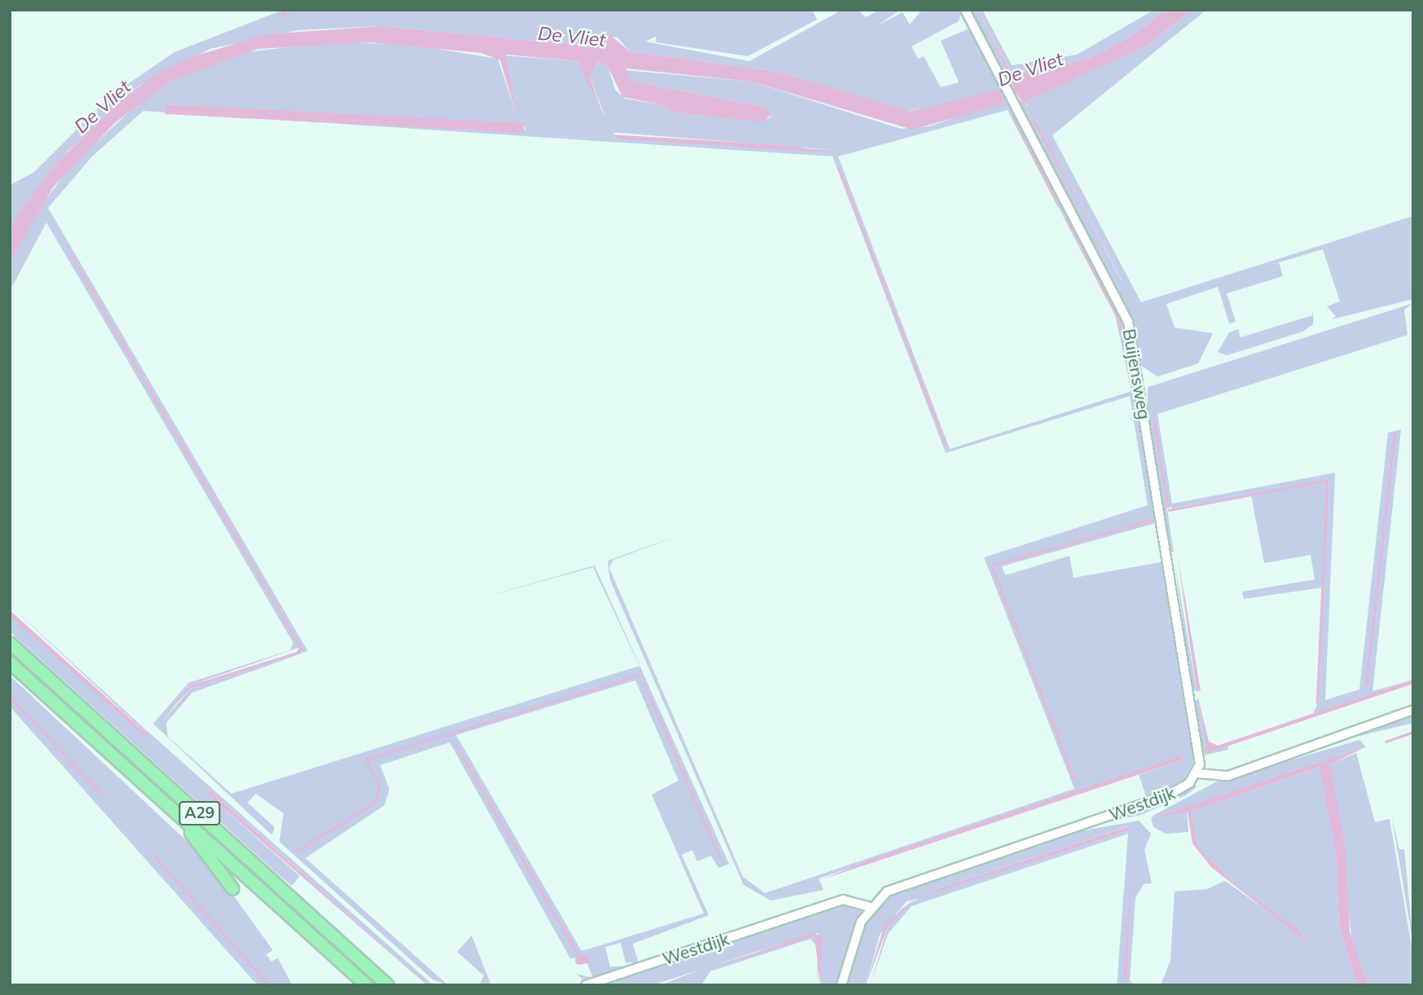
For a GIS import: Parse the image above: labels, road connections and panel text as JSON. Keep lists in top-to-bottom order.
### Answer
{
  "streets": {
    "highway": ["A29"],
    "street": ["Buijensweg", "Westdijk"]
  },
  "crossings": [
    ["Buijensweg", "Westdijk"]
  ],
  "water": ["De Vliet"]
}
